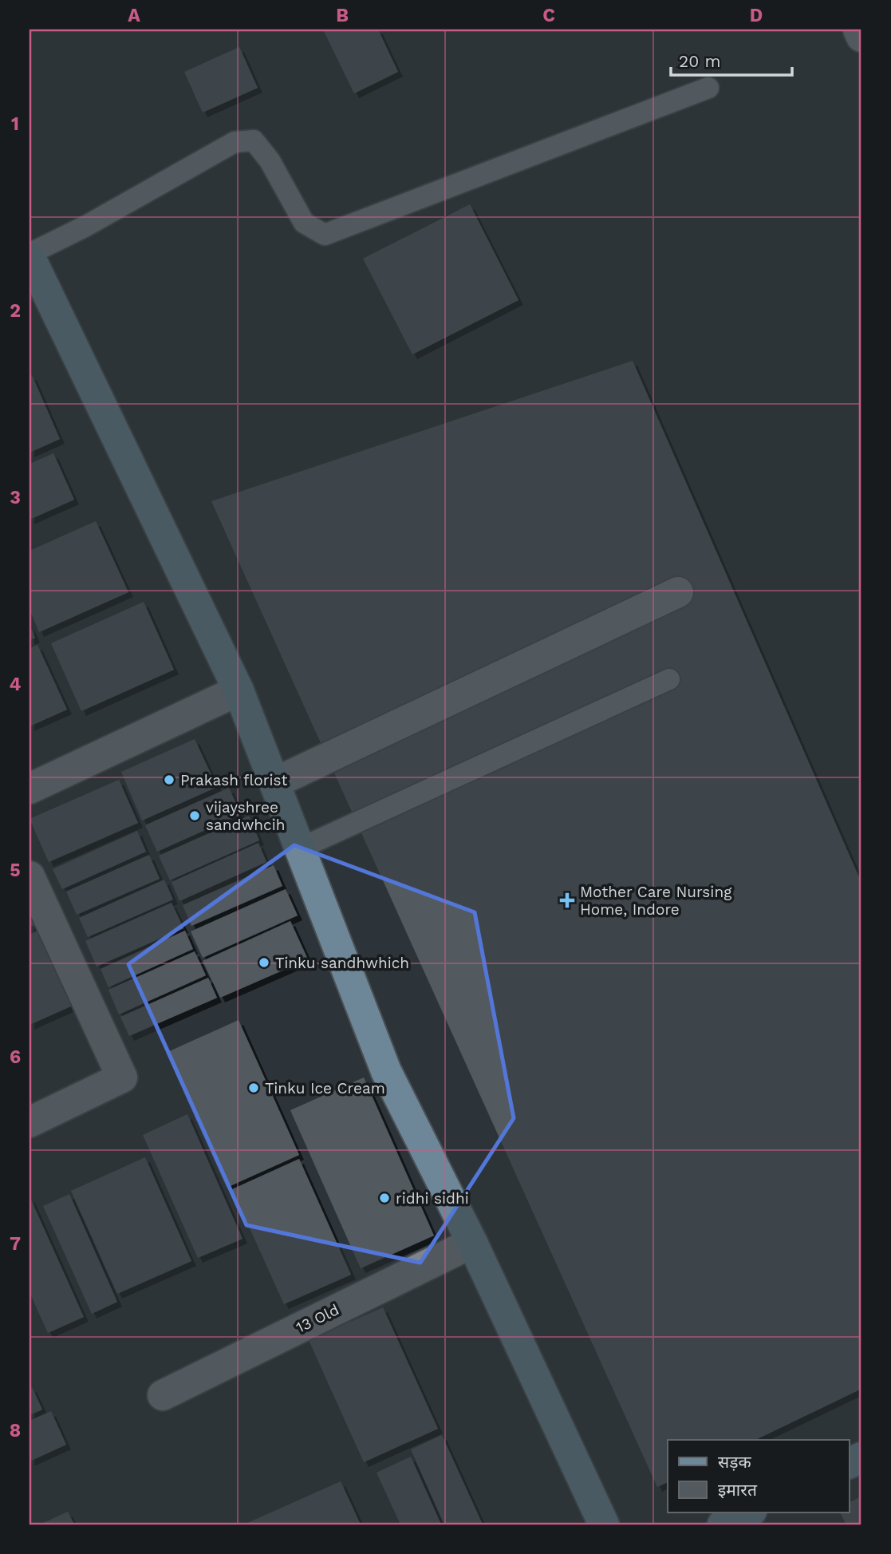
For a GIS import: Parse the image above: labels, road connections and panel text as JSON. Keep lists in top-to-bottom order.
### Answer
{
  "streets": {
    "street": ["13 Old"]
  },
  "places": {
    "other": [
      "Prakash florist",
      "vijayshree sandwhcih",
      "Tinku sandhwhich",
      "Tinku Ice Cream",
      "ridhi sidhi"
    ],
    "health": ["Mother Care Nursing Home, Indore"]
  },
  "legend": ["सड़क", "इमारत"],
  "scale_bar": "20 m",
  "grid": {
    "columns": [
      "A",
      "B",
      "C",
      "D"
    ],
    "rows": [
      "1",
      "2",
      "3",
      "4",
      "5",
      "6",
      "7",
      "8"
    ]
  }
}
